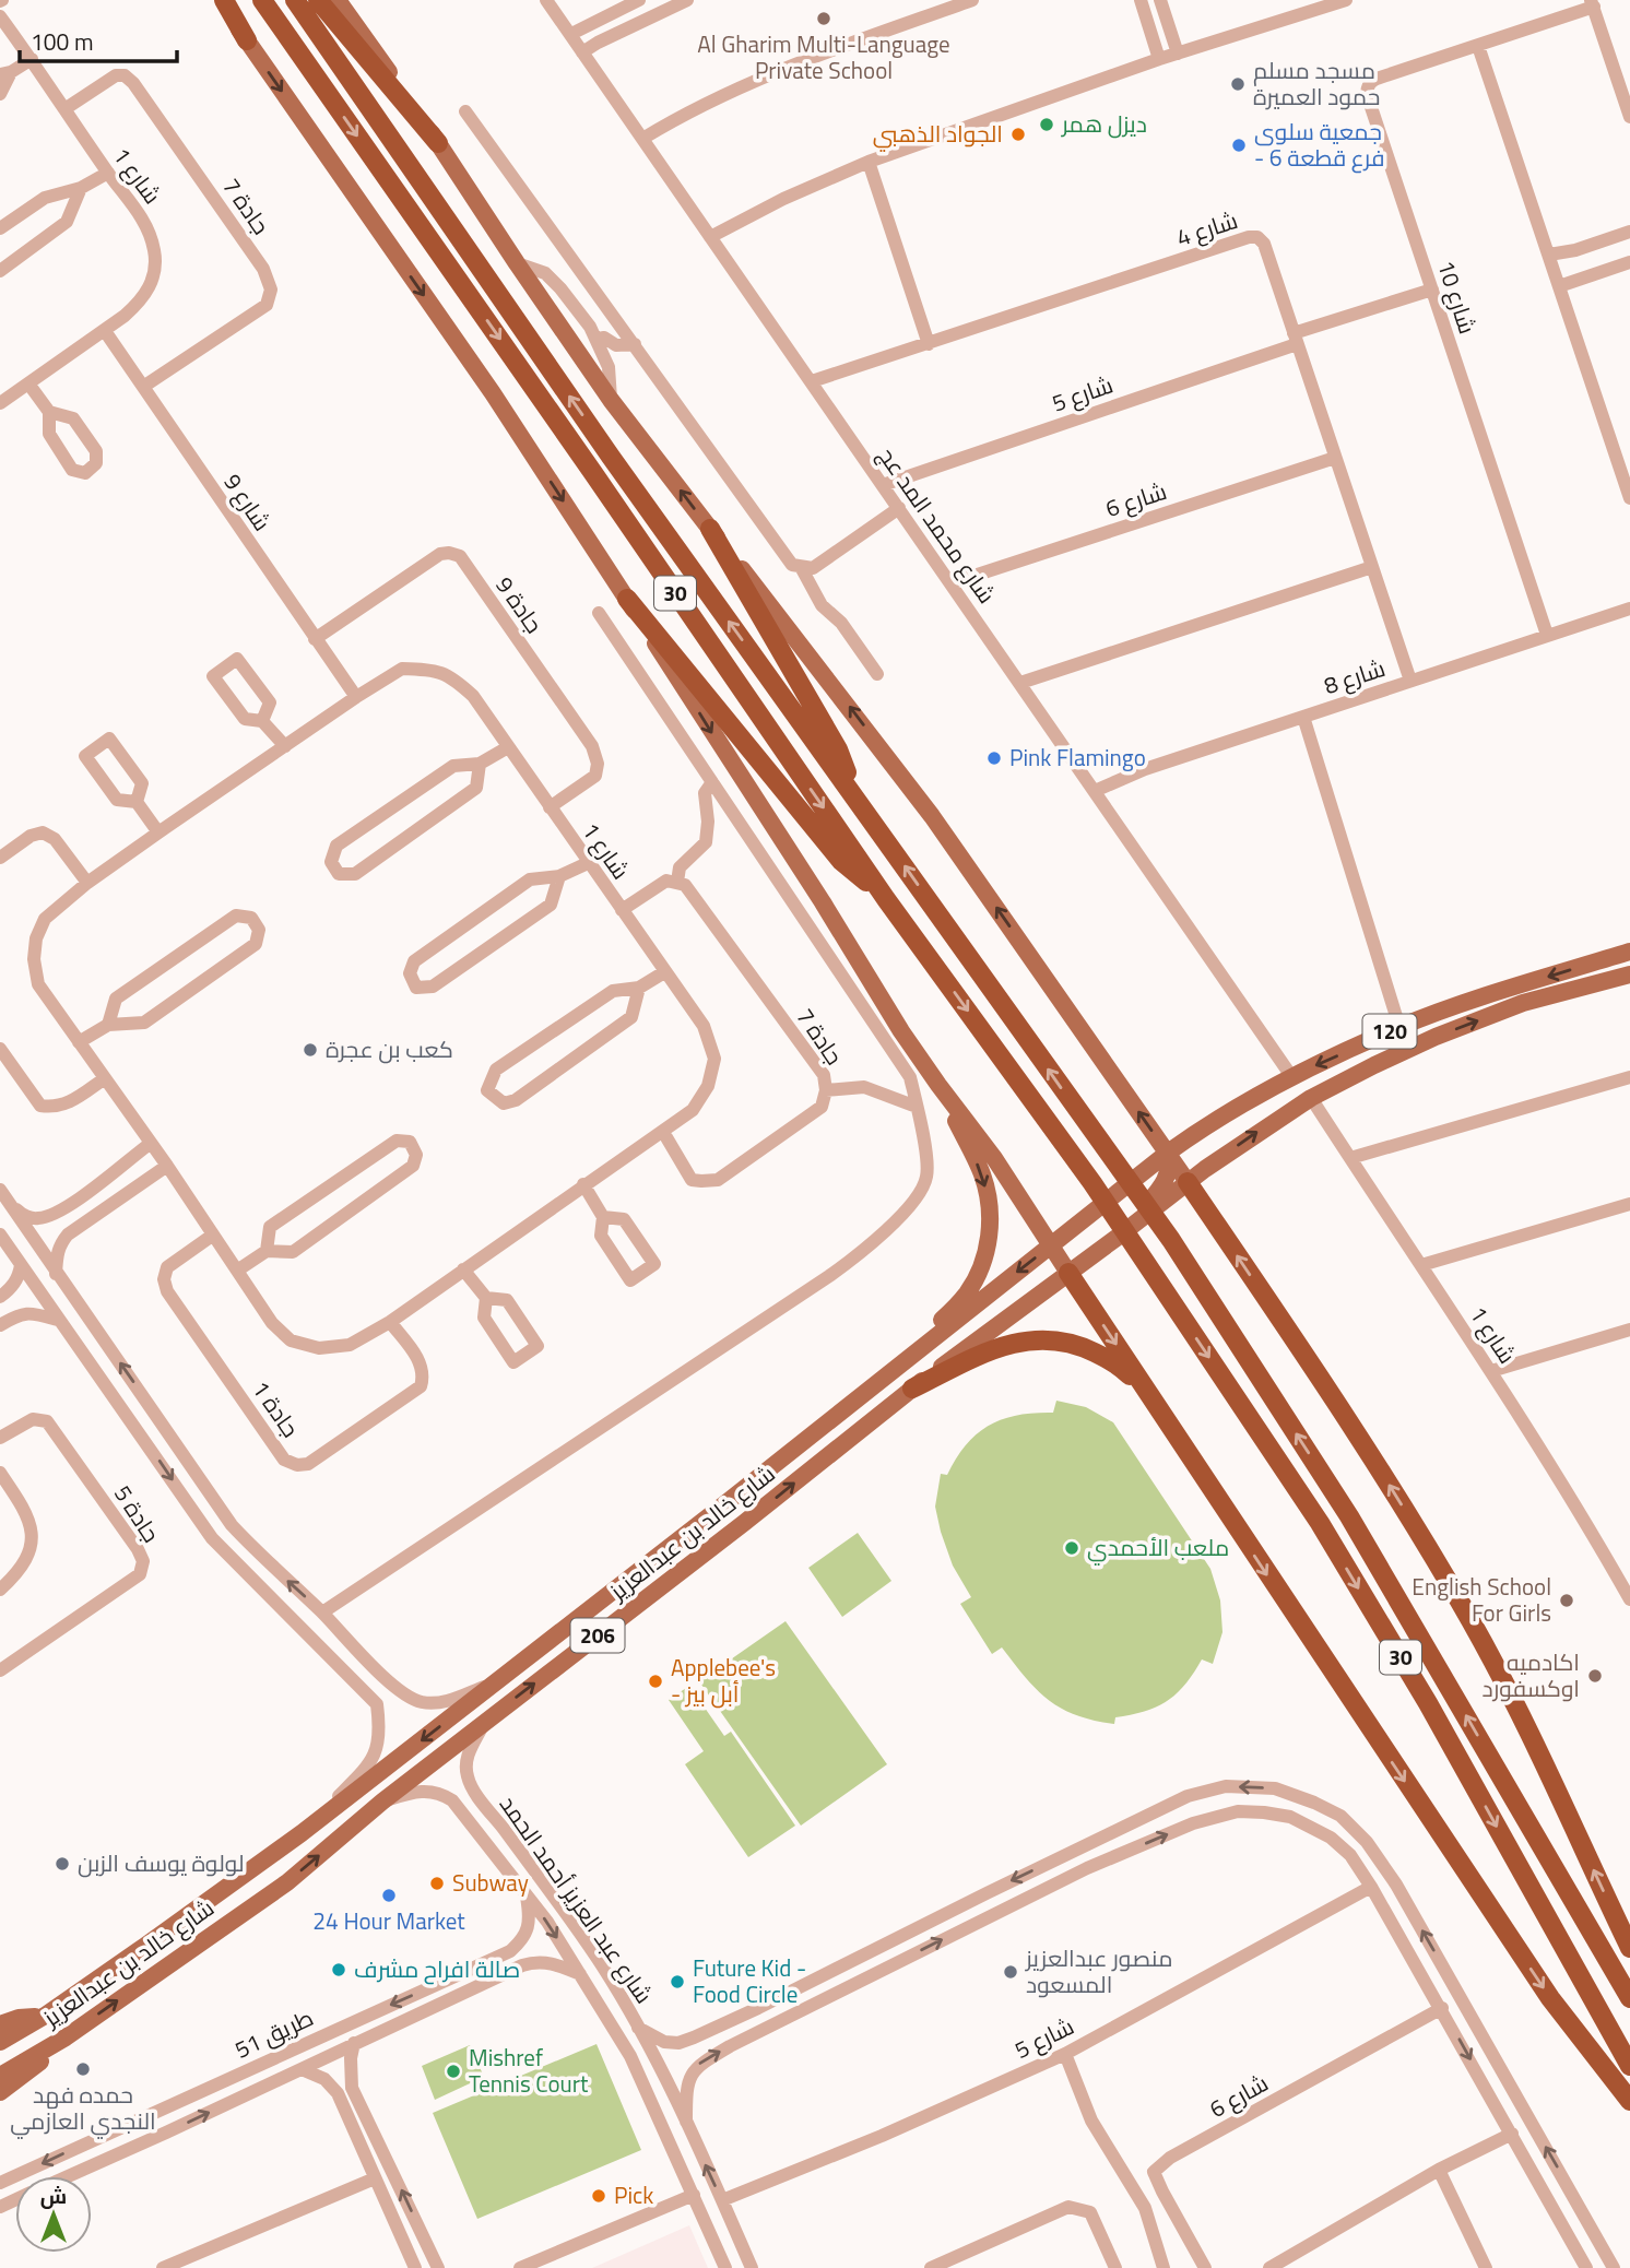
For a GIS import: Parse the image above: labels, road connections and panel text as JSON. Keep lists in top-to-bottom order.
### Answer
{
  "streets": {
    "highway": ["30"],
    "main road": ["120", "شارع خالد بن عبدالعزيز", "206"],
    "street": [
      "شارع 1",
      "جادة 7",
      "شارع 4",
      "شارع 10",
      "شارع 5",
      "شارع 6",
      "شارع 9",
      "شارع محمد المد عج",
      "جادة 9",
      "شارع 8",
      "جادة 1",
      "جادة 5",
      "شارع عبد العزيز أحمد الحمد",
      "طريق 51"
    ]
  },
  "crossings": [
    ["شارع 1", "جادة 7"],
    ["شارع 1", "شارع 9"],
    ["شارع 1", "جادة 9"],
    ["شارع 1", "120"],
    ["شارع 1", "جادة 1"],
    ["جادة 7", "شارع 9"],
    ["شارع 4", "شارع 5"],
    ["شارع 4", "شارع 6"],
    ["شارع 4", "شارع محمد المد عج"],
    ["شارع 4", "شارع 8"],
    ["شارع 10", "شارع 5"],
    ["شارع 10", "شارع 8"],
    ["شارع 5", "شارع محمد المد عج"],
    ["شارع 5", "شارع عبد العزيز أحمد الحمد"],
    ["شارع 6", "شارع محمد المد عج"],
    ["شارع 9", "جادة 9"],
    ["شارع محمد المد عج", "شارع 8"],
    ["شارع محمد المد عج", "120"],
    ["120", "شارع خالد بن عبدالعزيز"],
    ["شارع خالد بن عبدالعزيز", "شارع عبد العزيز أحمد الحمد"],
    ["شارع عبد العزيز أحمد الحمد", "طريق 51"]
  ],
  "places": [
    "Al Gharim Multi-Language Private School",
    "مسجد مسلم حمود العميرة",
    "ديزل همر",
    "الجواد الذهبي",
    "جمعية سلوى - فرع قطعة 6",
    "Pink Flamingo",
    "كعب بن عجرة",
    "ملعب الأحمدي",
    "English School For Girls",
    "اكادميه اوكسفورد",
    "Applebee's - أبل بيز",
    "لولوة يوسف الزبن",
    "Subway",
    "24 Hour Market",
    "صالة افراح مشرف",
    "منصور عبدالعزيز المسعود",
    "Future Kid - Food Circle",
    "حمده فهد النجدي العازمي",
    "Mishref Tennis Court",
    "Pick"
  ],
  "scale_bar": "100 m",
  "north": "top"
}
